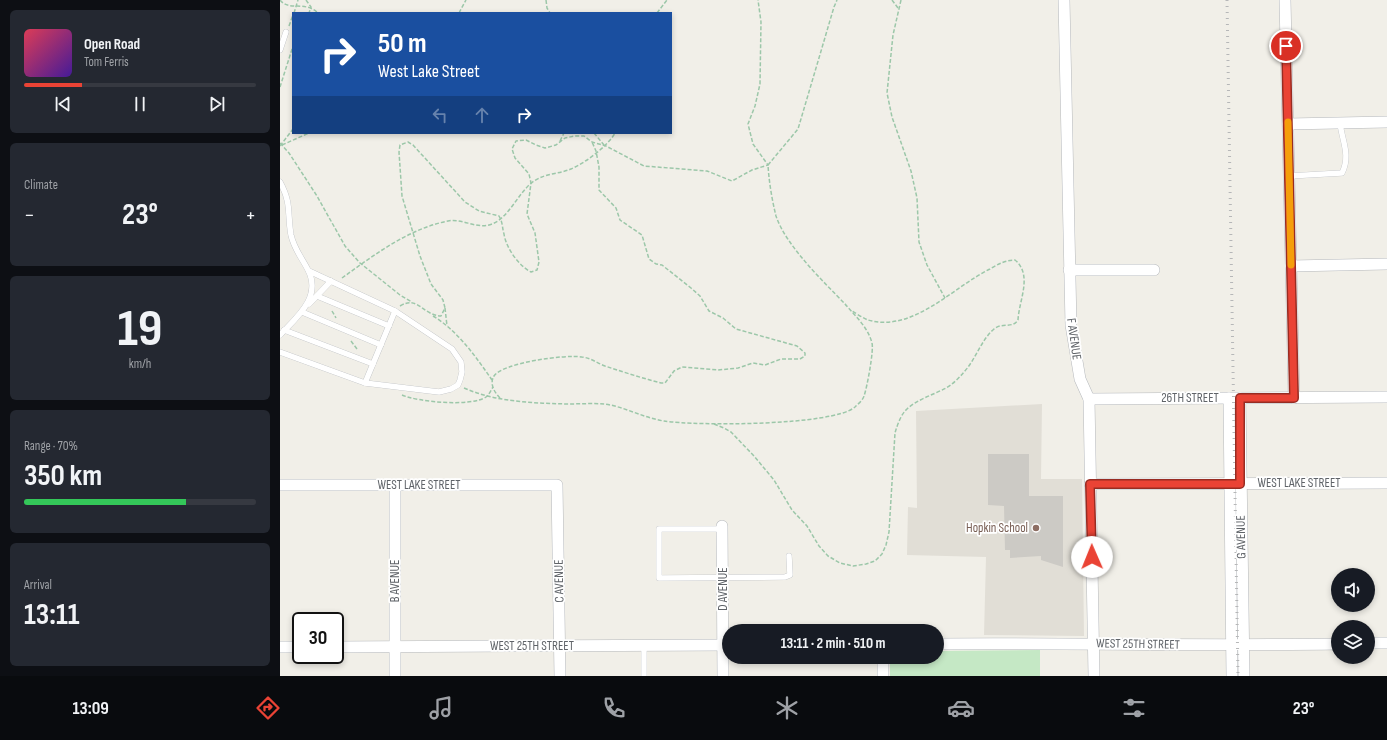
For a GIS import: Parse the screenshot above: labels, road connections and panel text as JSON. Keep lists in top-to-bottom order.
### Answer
{
  "streets": {
    "street": [
      "F AVENUE",
      "26TH STREET",
      "WEST LAKE STREET",
      "G AVENUE",
      "B AVENUE",
      "C AVENUE",
      "D AVENUE",
      "WEST 25TH STREET"
    ]
  },
  "crossings": [
    ["F AVENUE", "26TH STREET"],
    ["F AVENUE", "WEST LAKE STREET"],
    ["F AVENUE", "WEST 25TH STREET"],
    ["26TH STREET", "G AVENUE"],
    ["WEST LAKE STREET", "G AVENUE"],
    ["WEST LAKE STREET", "B AVENUE"],
    ["WEST LAKE STREET", "C AVENUE"],
    ["G AVENUE", "WEST 25TH STREET"],
    ["B AVENUE", "WEST 25TH STREET"],
    ["C AVENUE", "WEST 25TH STREET"]
  ],
  "places": ["Hopkin School"],
  "page": {
    "turn": ["50 m", "West Lake Street"],
    "song": ["Open Road", "Tom Ferris"],
    "tile": [
      "Climate",
      ["19", "km/h"],
      ["Range · 70%", "350 km"],
      ["Arrival", "13:11"]
    ],
    "heat": ["−", "23°", "+"],
    "limit": "30",
    "trip": "13:11 · 2 min · 510 m",
    "tabs": ["13:09", "23°"]
  }
}
